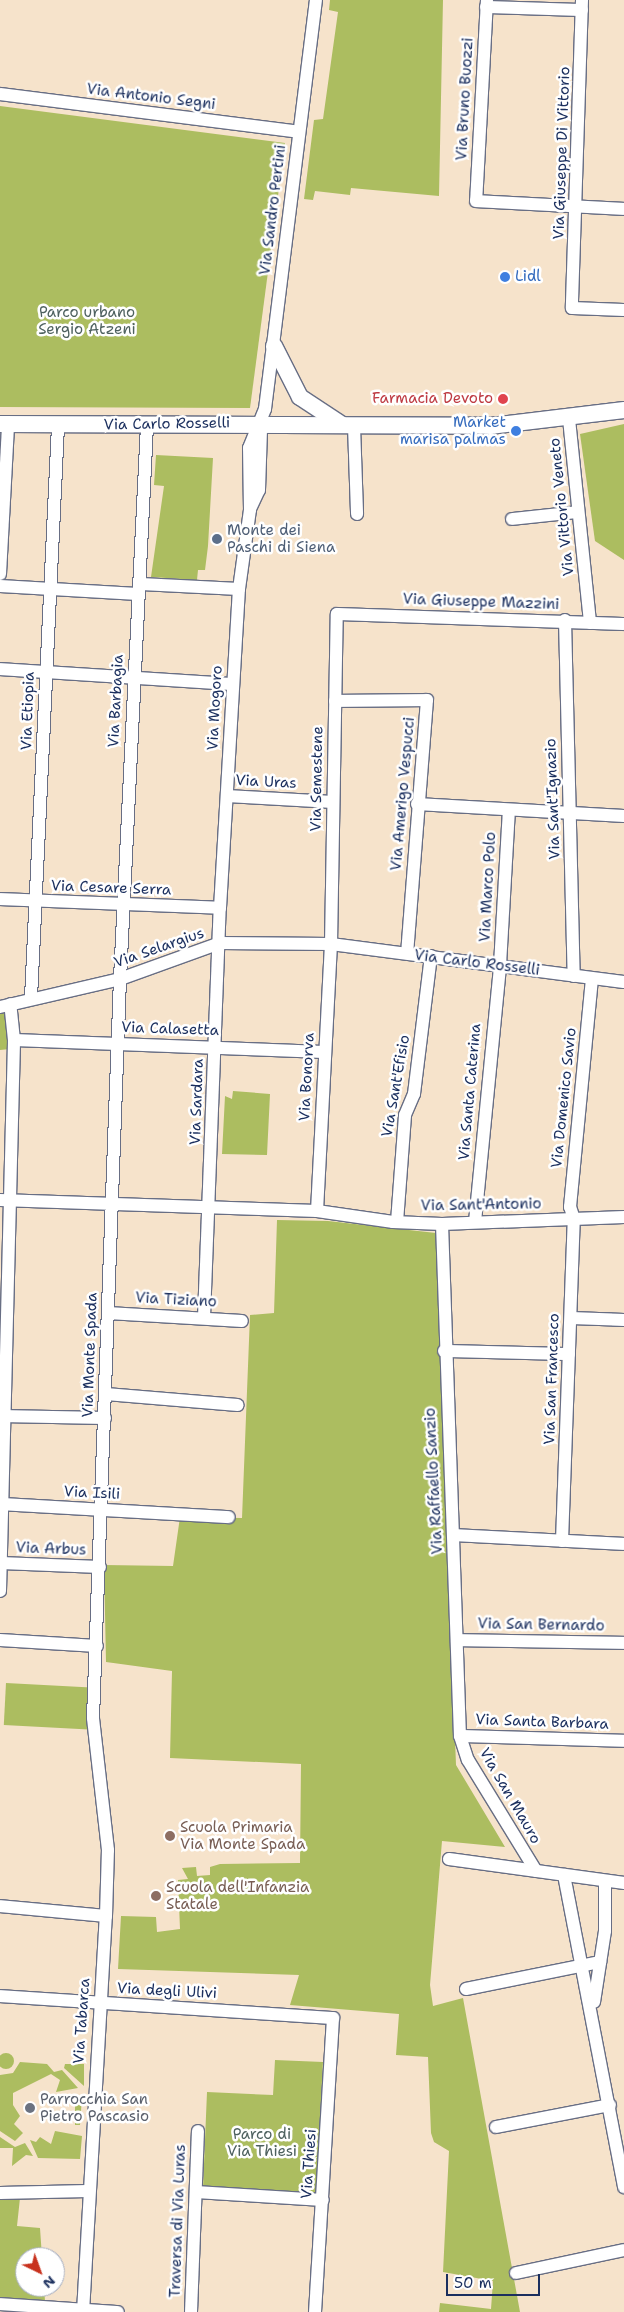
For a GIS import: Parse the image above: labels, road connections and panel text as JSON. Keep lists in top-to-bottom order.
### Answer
{
  "streets": {
    "street": [
      "Via Antonio Segni",
      "Via Bruno Buozzi",
      "Via Giuseppe Di Vittorio",
      "Via Sandro Pertini",
      "Via Carlo Rosselli",
      "Via Vittorio Veneto",
      "Via Giuseppe Mazzini",
      "Via Barbagia",
      "Via Mogoro",
      "Via Etiopia",
      "Via Semestene",
      "Via Uras",
      "Via Amerigo Vespucci",
      "Via Sant'Ignazio",
      "Via Marco Polo",
      "Via Cesare Serra",
      "Via Selargius",
      "Via Calasetta",
      "Via Bonorva",
      "Via Sant'Efisio",
      "Via Santa Caterina",
      "Via Domenico Savio",
      "Via Sardara",
      "Via Sant'Antonio",
      "Via Tiziano",
      "Via Monte Spada",
      "Via San Francesco",
      "Via Raffaello Sanzio",
      "Via Isili",
      "Via Arbus",
      "Via San Bernardo",
      "Via Santa Barbara",
      "Via San Mauro",
      "Via degli Ulivi",
      "Via Tabarca",
      "Via Thiesi",
      "Traversa di Via Luras"
    ]
  },
  "crossings": [
    ["Via Antonio Segni", "Via Sandro Pertini"],
    ["Via Bruno Buozzi", "Via Giuseppe Di Vittorio"],
    ["Via Sandro Pertini", "Via Carlo Rosselli"],
    ["Via Sandro Pertini", "Via Mogoro"],
    ["Via Carlo Rosselli", "Via Vittorio Veneto"],
    ["Via Carlo Rosselli", "Via Barbagia"],
    ["Via Carlo Rosselli", "Via Mogoro"],
    ["Via Carlo Rosselli", "Via Etiopia"],
    ["Via Carlo Rosselli", "Via Semestene"],
    ["Via Carlo Rosselli", "Via Amerigo Vespucci"],
    ["Via Carlo Rosselli", "Via Sant'Ignazio"],
    ["Via Carlo Rosselli", "Via Marco Polo"],
    ["Via Carlo Rosselli", "Via Selargius"],
    ["Via Carlo Rosselli", "Via Bonorva"],
    ["Via Carlo Rosselli", "Via Sant'Efisio"],
    ["Via Carlo Rosselli", "Via Santa Caterina"],
    ["Via Carlo Rosselli", "Via Domenico Savio"],
    ["Via Vittorio Veneto", "Via Giuseppe Mazzini"],
    ["Via Giuseppe Mazzini", "Via Semestene"],
    ["Via Giuseppe Mazzini", "Via Sant'Ignazio"],
    ["Via Barbagia", "Via Cesare Serra"],
    ["Via Barbagia", "Via Selargius"],
    ["Via Barbagia", "Via Monte Spada"],
    ["Via Mogoro", "Via Uras"],
    ["Via Mogoro", "Via Cesare Serra"],
    ["Via Mogoro", "Via Sardara"],
    ["Via Etiopia", "Via Cesare Serra"],
    ["Via Etiopia", "Via Selargius"],
    ["Via Semestene", "Via Uras"],
    ["Via Semestene", "Via Amerigo Vespucci"],
    ["Via Semestene", "Via Selargius"],
    ["Via Semestene", "Via Bonorva"],
    ["Via Marco Polo", "Via Santa Caterina"],
    ["Via Cesare Serra", "Via Sardara"],
    ["Via Selargius", "Via Bonorva"],
    ["Via Selargius", "Via Sardara"],
    ["Via Selargius", "Via Monte Spada"],
    ["Via Calasetta", "Via Bonorva"],
    ["Via Calasetta", "Via Sardara"],
    ["Via Calasetta", "Via Monte Spada"],
    ["Via Bonorva", "Via Sant'Antonio"],
    ["Via Sant'Efisio", "Via Sant'Antonio"],
    ["Via Santa Caterina", "Via Sant'Antonio"],
    ["Via Domenico Savio", "Via Sant'Antonio"],
    ["Via Domenico Savio", "Via San Francesco"],
    ["Via Sardara", "Via Sant'Antonio"],
    ["Via Sardara", "Via Tiziano"],
    ["Via Sant'Antonio", "Via Monte Spada"],
    ["Via Sant'Antonio", "Via San Francesco"],
    ["Via Sant'Antonio", "Via Raffaello Sanzio"],
    ["Via Tiziano", "Via Monte Spada"],
    ["Via Monte Spada", "Via Isili"],
    ["Via Monte Spada", "Via Arbus"],
    ["Via Monte Spada", "Via Tabarca"],
    ["Via Raffaello Sanzio", "Via San Bernardo"],
    ["Via Raffaello Sanzio", "Via Santa Barbara"],
    ["Via Raffaello Sanzio", "Via San Mauro"],
    ["Via Santa Barbara", "Via San Mauro"],
    ["Via degli Ulivi", "Via Tabarca"],
    ["Via degli Ulivi", "Via Thiesi"]
  ],
  "parks": ["Parco urbano Sergio Atzeni", "Parco di Via Thiesi"],
  "places": [
    "Lidl",
    "Farmacia Devoto",
    "Market marisa palmas",
    "Monte dei Paschi di Siena",
    "Scuola Primaria Via Monte Spada",
    "Scuola dell'Infanzia Statale",
    "Parrocchia San Pietro Pascasio"
  ],
  "scale_bar": "50 m",
  "north": "bottom right"
}
